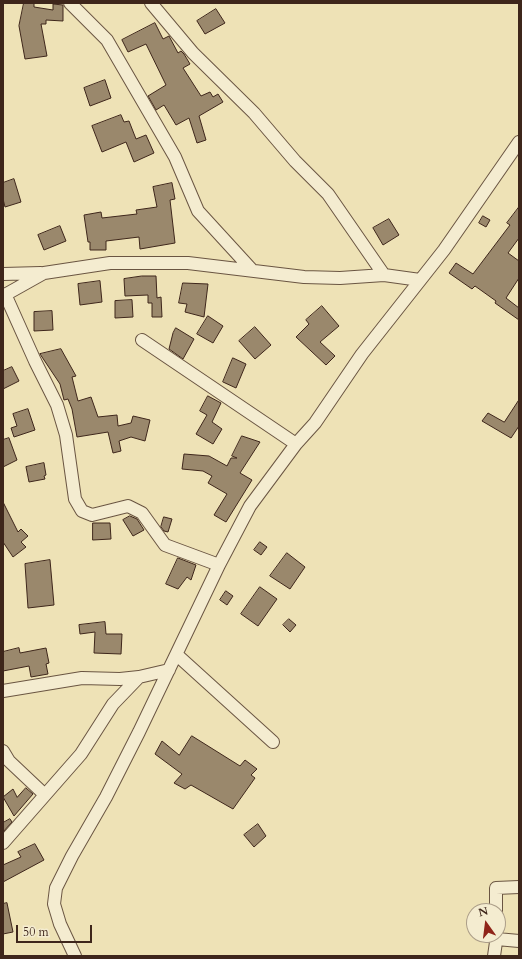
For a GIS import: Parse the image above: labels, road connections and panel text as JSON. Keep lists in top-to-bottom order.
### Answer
{
  "scale_bar": "50 m",
  "north": "top"
}
